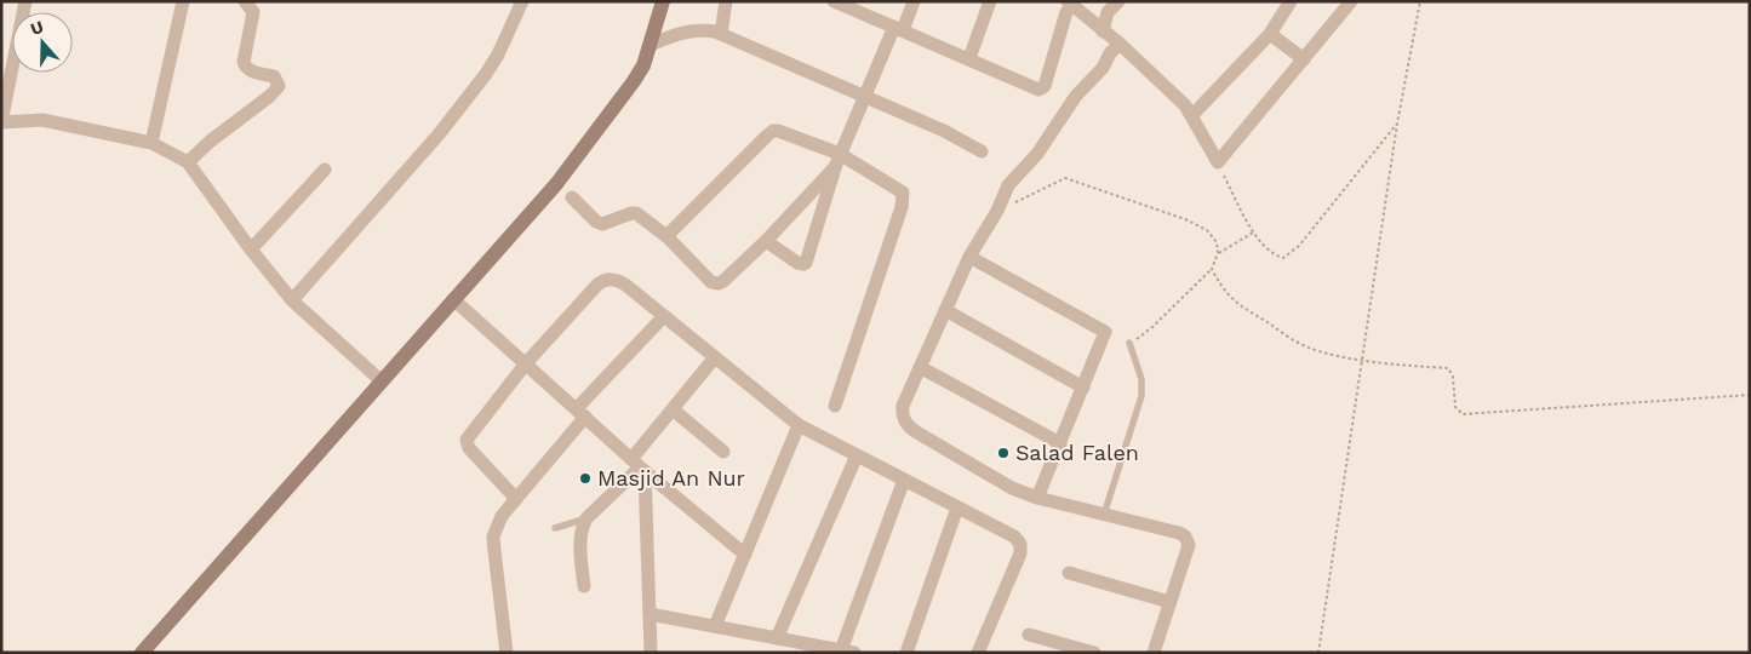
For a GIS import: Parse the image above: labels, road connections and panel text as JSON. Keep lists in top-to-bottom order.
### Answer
{
  "places": ["Salad Falen", "Masjid An Nur"],
  "north": "top"
}
